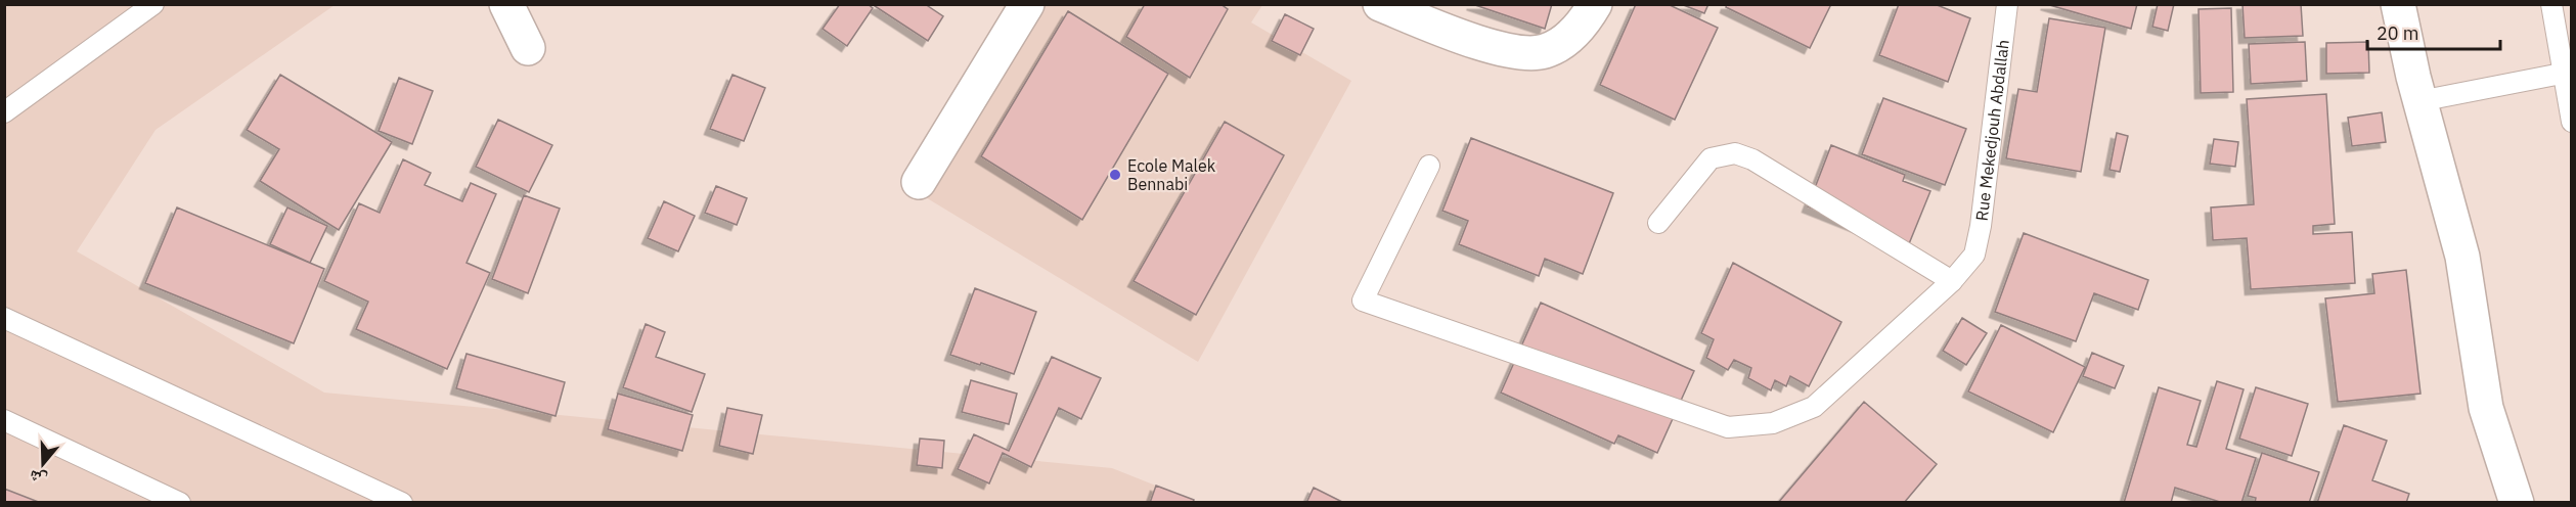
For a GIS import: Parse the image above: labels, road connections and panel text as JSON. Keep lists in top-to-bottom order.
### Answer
{
  "streets": {
    "lane": ["Rue Mekedjouh Abdallah"]
  },
  "places": ["Ecole Malek Bennabi"],
  "scale_bar": "20 m",
  "north": "bottom"
}
